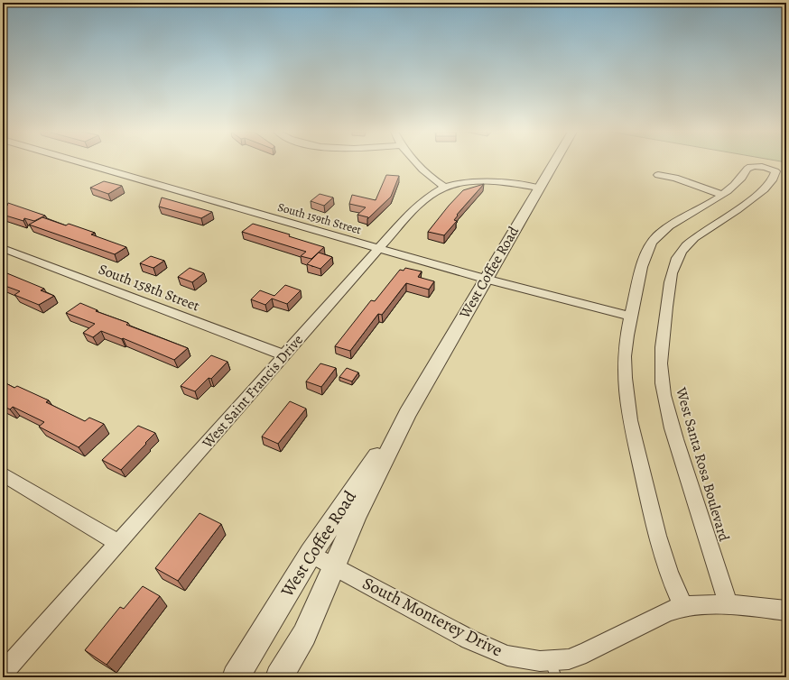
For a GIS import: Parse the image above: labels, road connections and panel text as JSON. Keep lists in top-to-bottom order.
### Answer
{
  "streets": {
    "street": [
      "South 159th Street",
      "West Coffee Road",
      "South 158th Street",
      "West Saint Francis Drive",
      "West Santa Rosa Boulevard",
      "South Monterey Drive"
    ]
  },
  "crossings": [
    ["South 159th Street", "West Coffee Road"],
    ["South 159th Street", "West Saint Francis Drive"],
    ["South 159th Street", "West Santa Rosa Boulevard"],
    ["West Coffee Road", "West Saint Francis Drive"],
    ["West Coffee Road", "South Monterey Drive"],
    ["South 158th Street", "West Saint Francis Drive"],
    ["West Santa Rosa Boulevard", "South Monterey Drive"]
  ]
}
